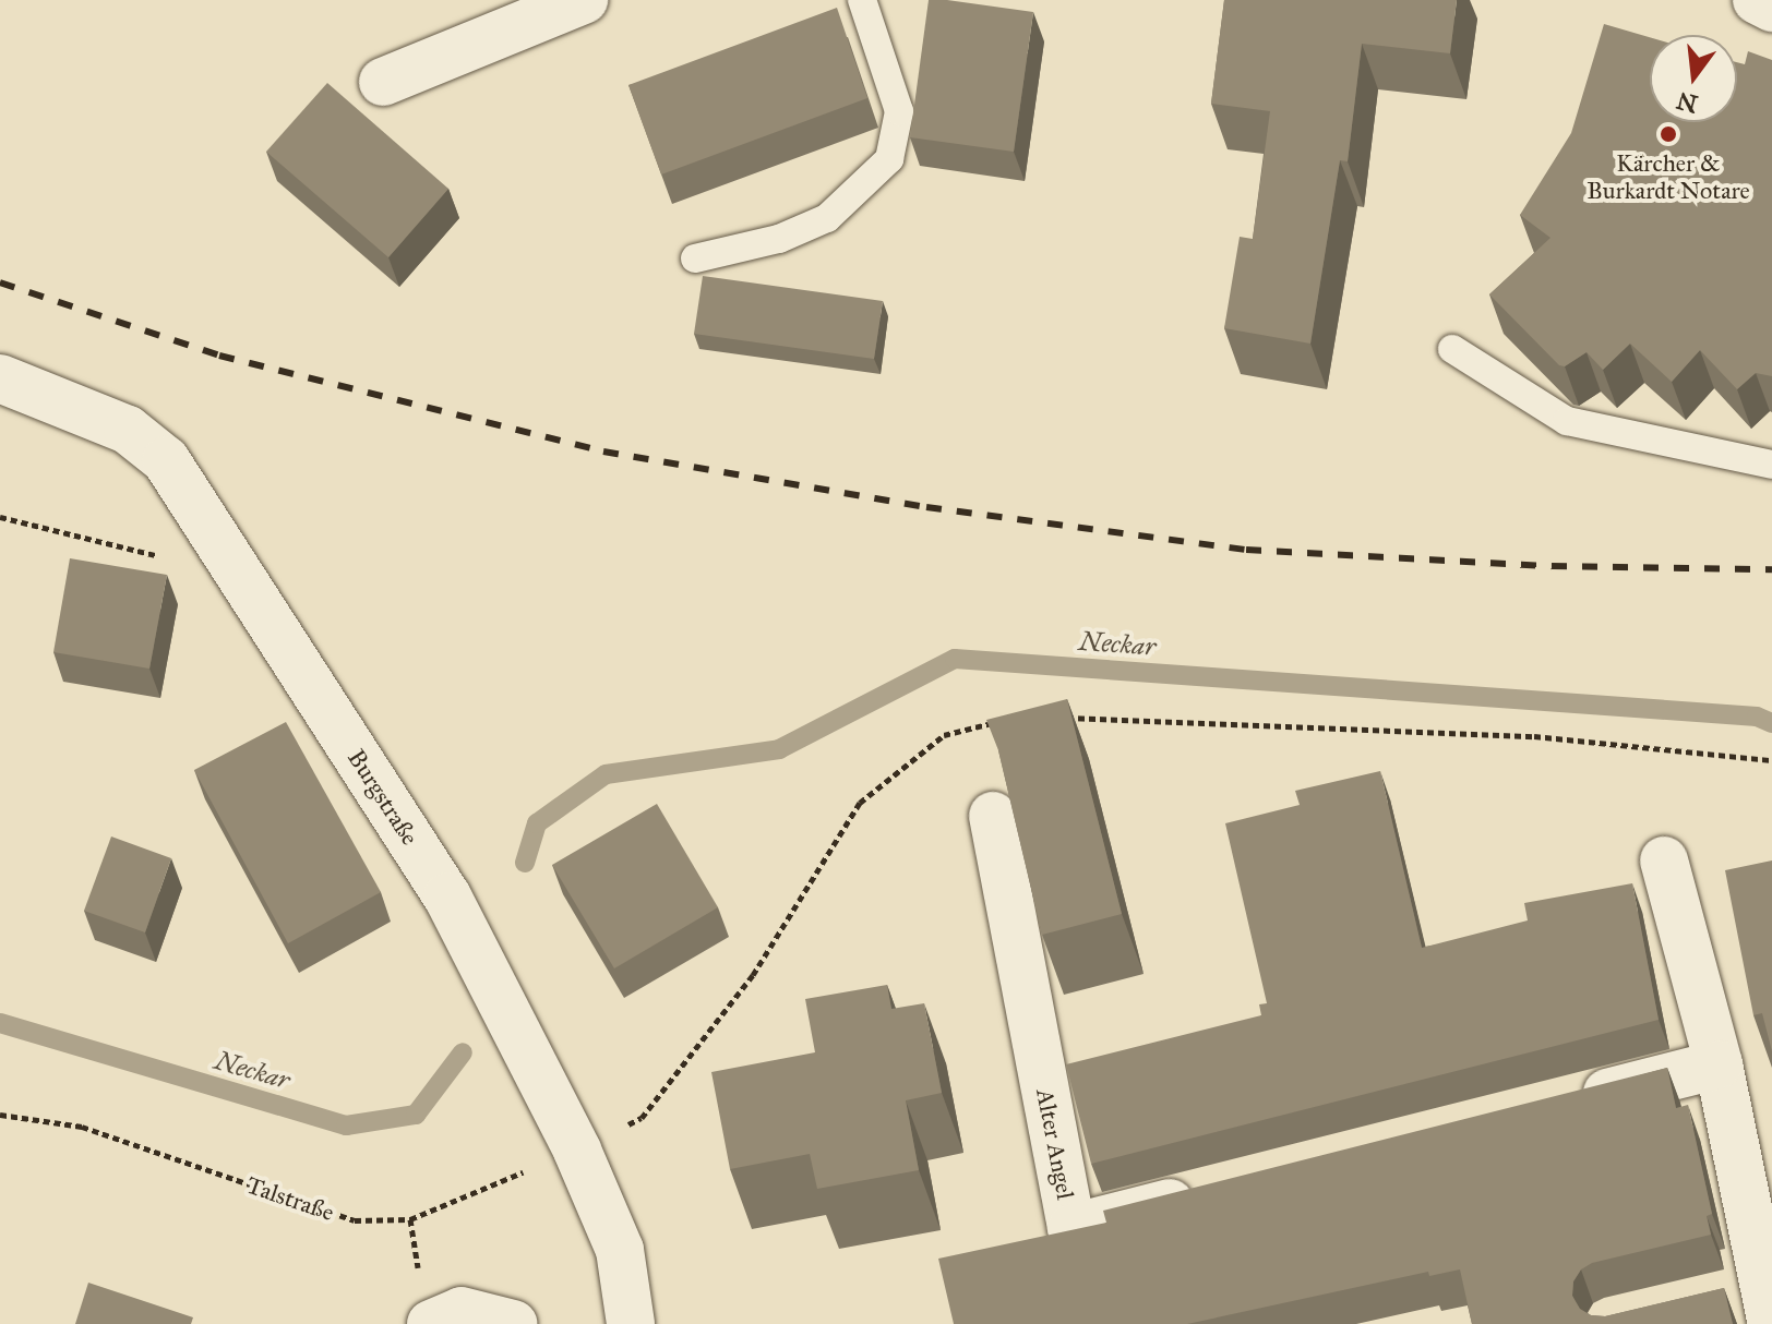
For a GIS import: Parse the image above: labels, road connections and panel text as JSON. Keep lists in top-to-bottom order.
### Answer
{
  "streets": {
    "street": ["Burgstraße", "Alter Angel"],
    "path": ["Talstraße"]
  },
  "crossings": [
    ["Burgstraße", "Talstraße"]
  ],
  "water": ["Neckar"],
  "places": ["Kärcher & Burkardt Notare"],
  "north": "bottom"
}
